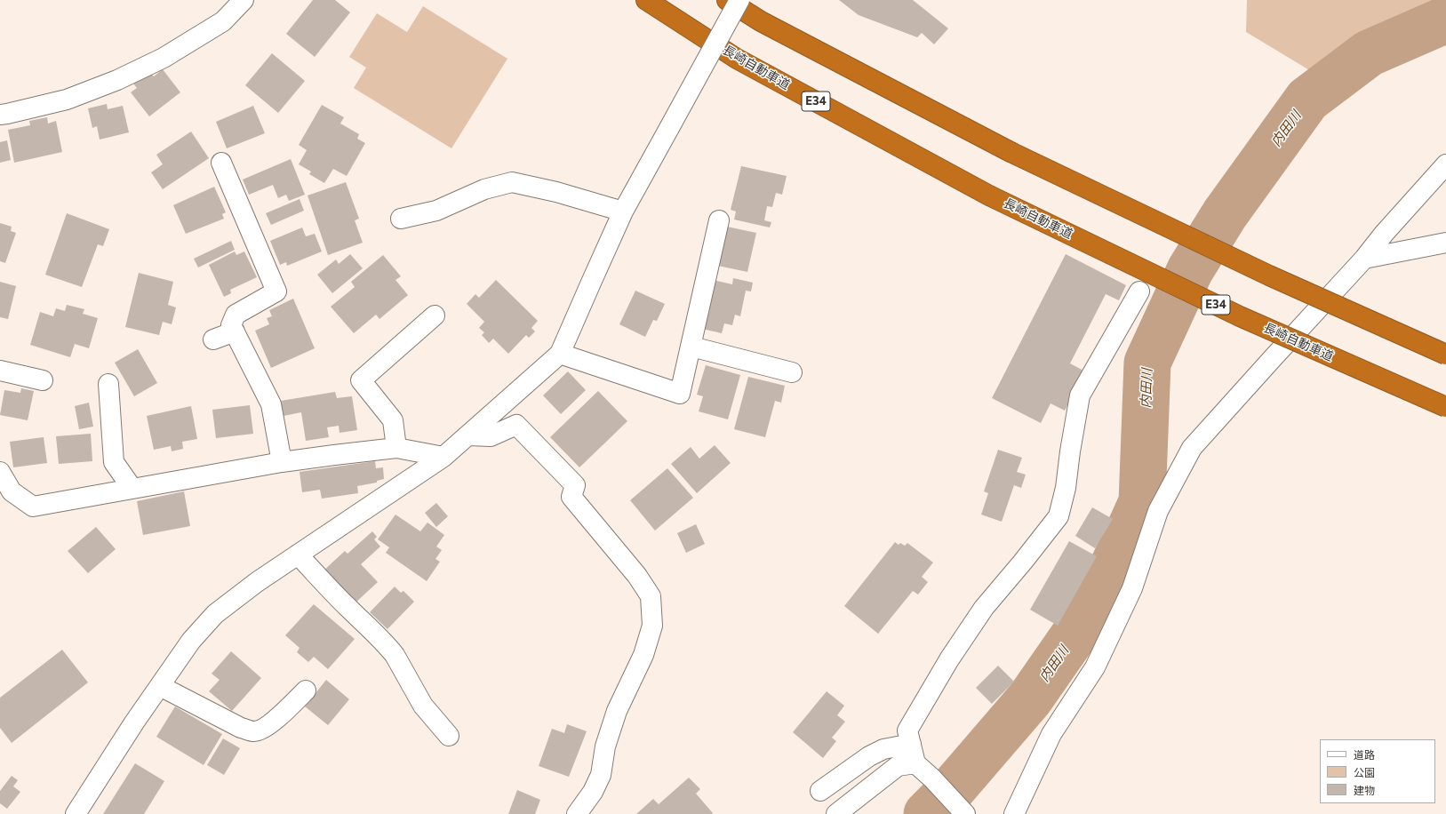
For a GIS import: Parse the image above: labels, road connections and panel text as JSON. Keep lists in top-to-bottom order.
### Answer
{
  "streets": {
    "highway": ["長崎自動車道", "E34"]
  },
  "water": ["内田川"],
  "legend": ["道路", "公園", "建物"]
}
